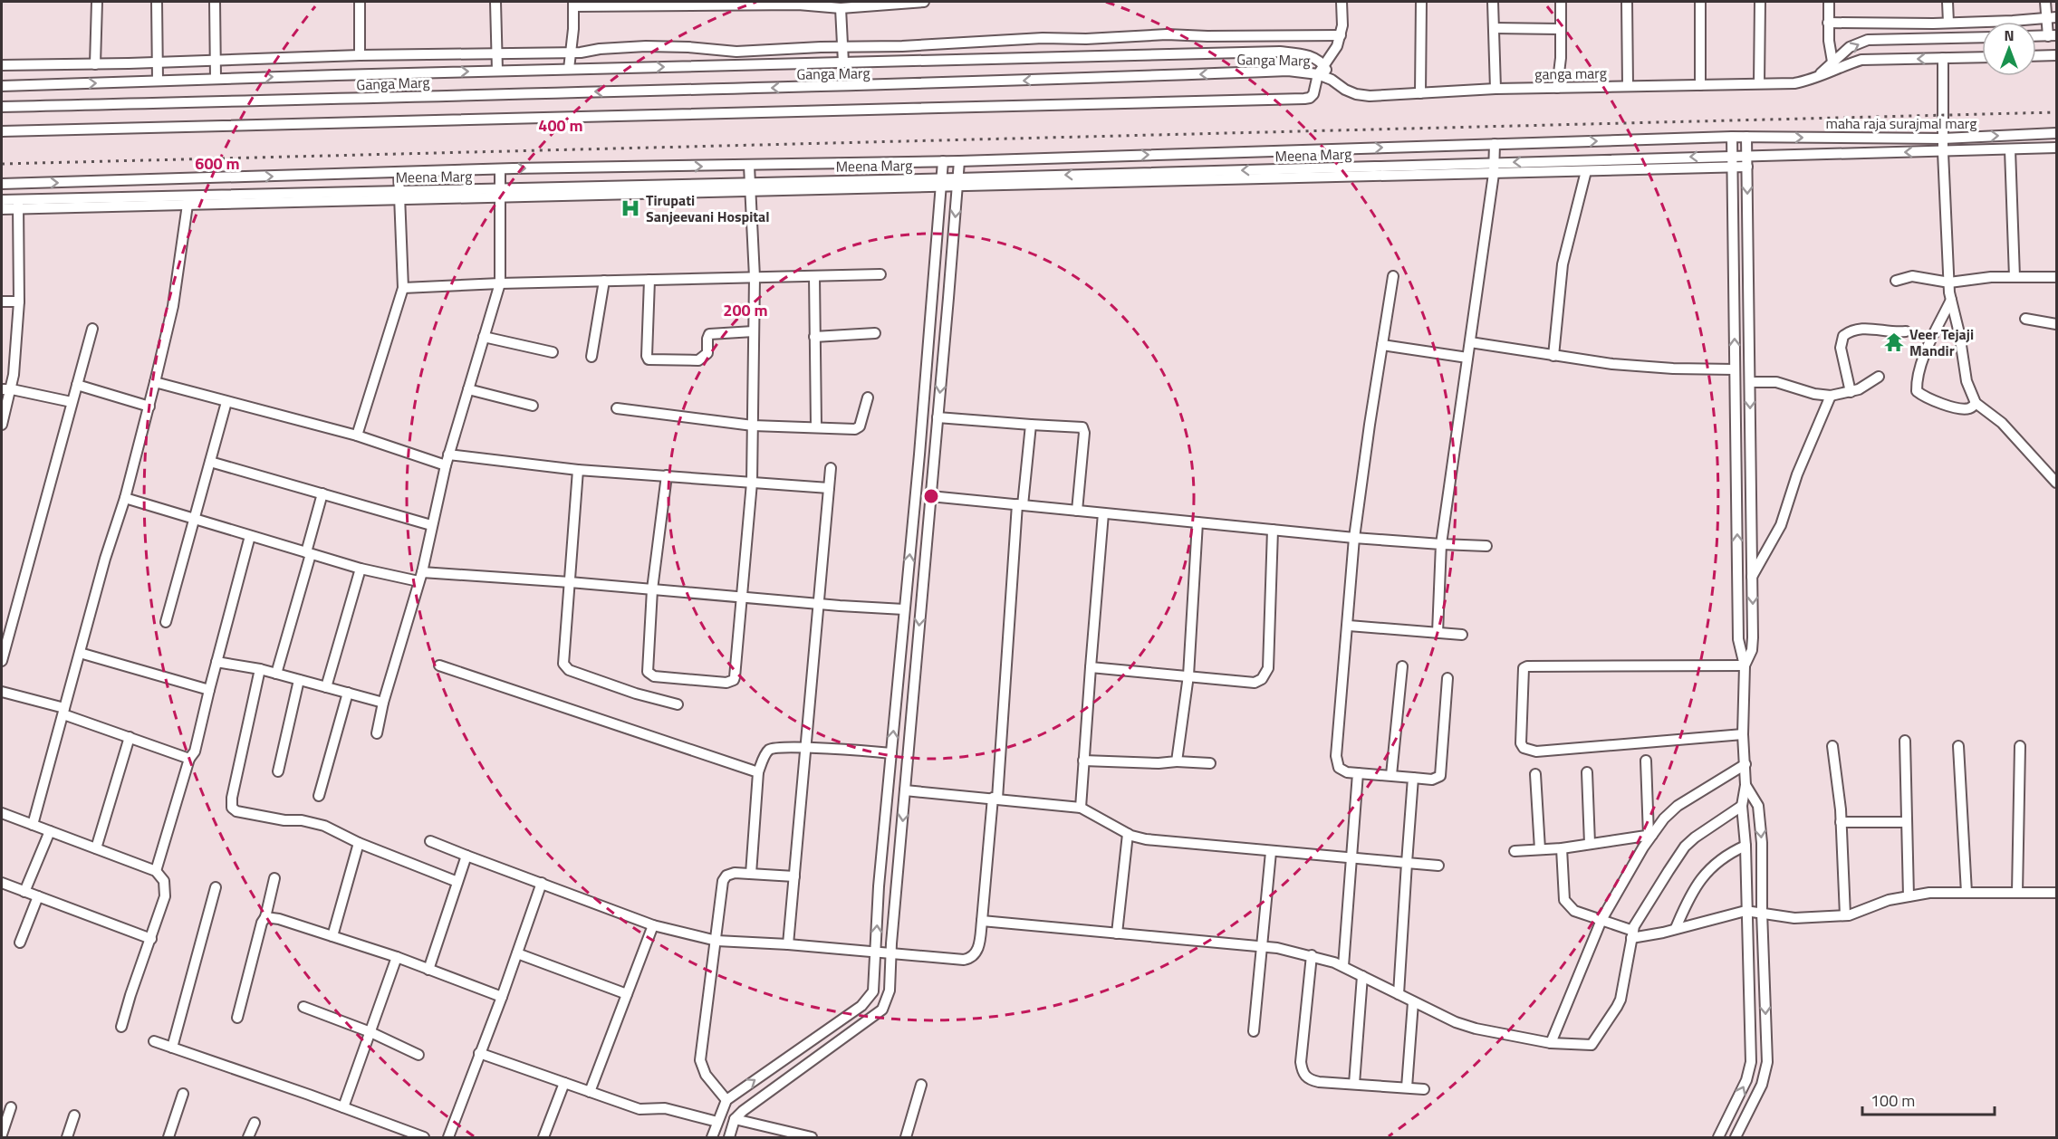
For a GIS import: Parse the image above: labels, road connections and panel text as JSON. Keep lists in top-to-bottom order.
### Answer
{
  "streets": {
    "street": [
      "Ganga Marg",
      "ganga marg",
      "maha raja surajmal marg",
      "Meena Marg"
    ]
  },
  "crossings": [
    ["Ganga Marg", "ganga marg"],
    ["maha raja surajmal marg", "Meena Marg"]
  ],
  "places": {
    "hospital": ["Tirupati Sanjeevani Hospital"],
    "temple": ["Veer Tejaji Mandir"]
  },
  "scale_bar": "100 m",
  "north": "top",
  "rings": ["400 m", "600 m", "200 m"]
}
